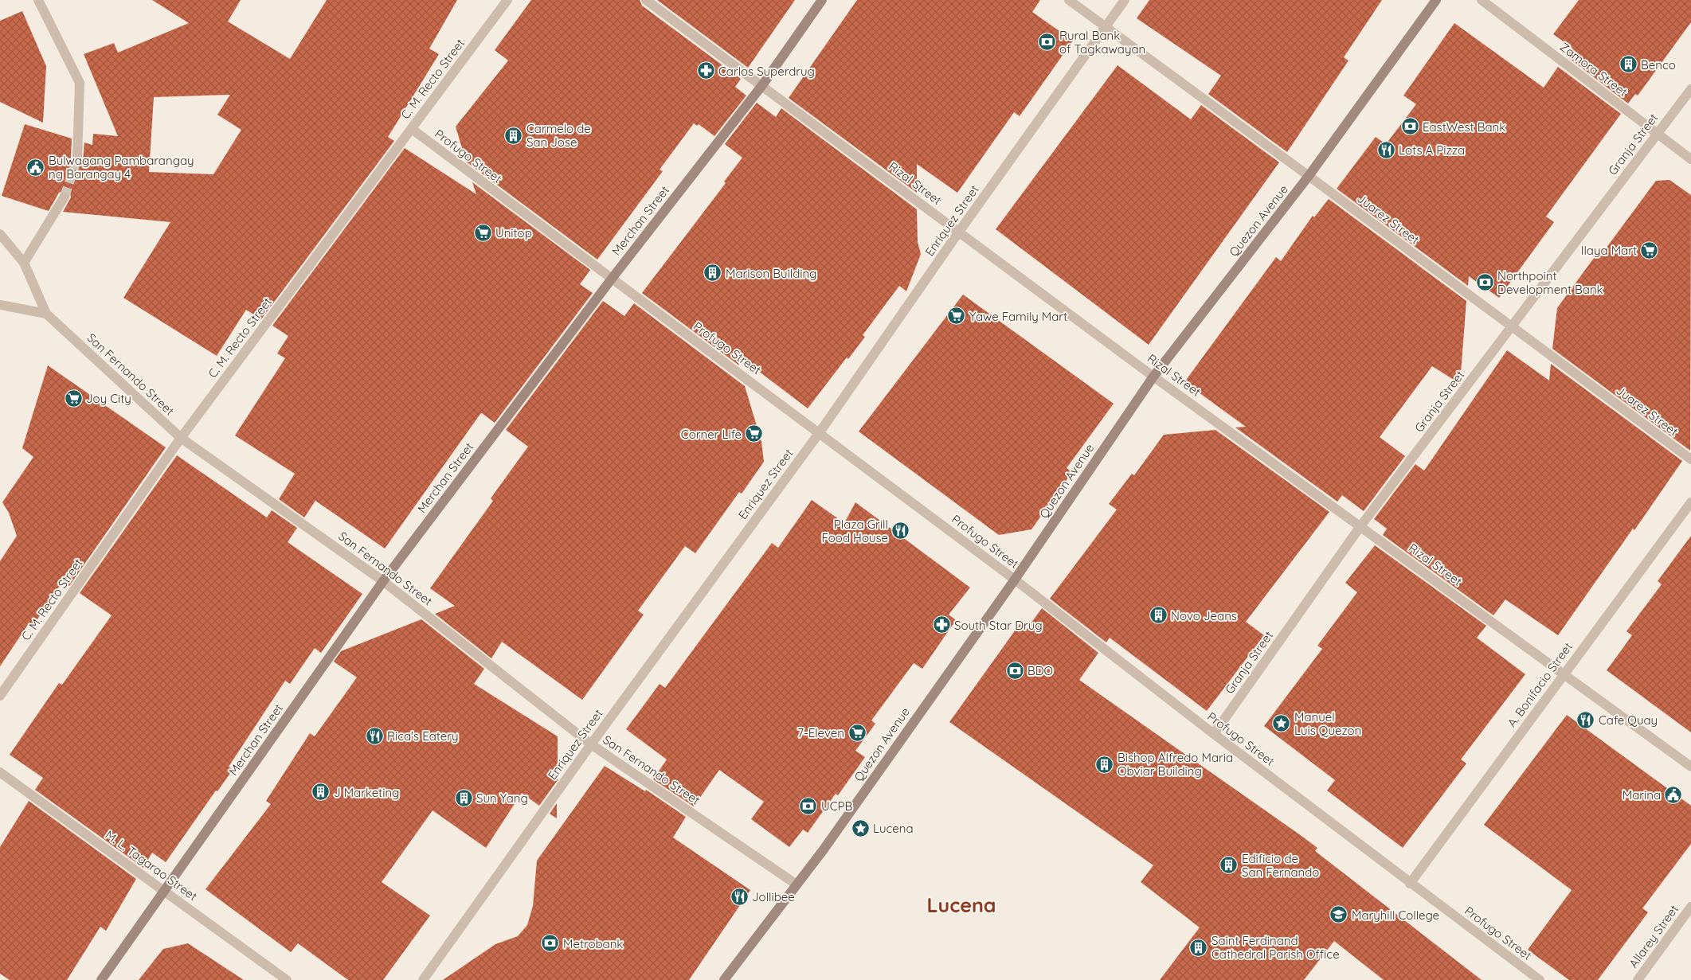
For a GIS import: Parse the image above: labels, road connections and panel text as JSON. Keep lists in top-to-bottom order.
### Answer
{
  "streets": {
    "main road": ["Merchan Street", "Quezon Avenue"],
    "street": [
      "Zamora Street",
      "C. M. Recto Street",
      "Granja Street",
      "Profugo Street",
      "Rizal Street",
      "Juarez Street",
      "Enriquez Street",
      "San Fernando Street",
      "A. Bonifacio Street",
      "M. L. Tagarao Street",
      "Allarey Street"
    ]
  },
  "crossings": [
    ["Zamora Street", "Granja Street"],
    ["C. M. Recto Street", "Profugo Street"],
    ["C. M. Recto Street", "San Fernando Street"],
    ["Granja Street", "Profugo Street"],
    ["Granja Street", "Rizal Street"],
    ["Granja Street", "Juarez Street"],
    ["Profugo Street", "Merchan Street"],
    ["Profugo Street", "Enriquez Street"],
    ["Profugo Street", "Quezon Avenue"],
    ["Profugo Street", "A. Bonifacio Street"],
    ["Rizal Street", "Merchan Street"],
    ["Rizal Street", "Enriquez Street"],
    ["Rizal Street", "Quezon Avenue"],
    ["Rizal Street", "A. Bonifacio Street"],
    ["Juarez Street", "Enriquez Street"],
    ["Juarez Street", "Quezon Avenue"],
    ["Merchan Street", "San Fernando Street"],
    ["Merchan Street", "M. L. Tagarao Street"],
    ["Enriquez Street", "San Fernando Street"],
    ["Quezon Avenue", "San Fernando Street"]
  ],
  "districts": ["Lucena"],
  "places": {
    "bank": [
      "Rural Bank of Tagkawayan",
      "EastWest Bank",
      "Northpoint Development Bank",
      "BDO",
      "UCPB",
      "Metrobank"
    ],
    "building": [
      "Benco",
      "Carmelo de San Jose",
      "Marison Building",
      "Novo Jeans",
      "Bishop Alfredo Maria Obviar Building",
      "J Marketing",
      "Sun Yang",
      "Edificio de San Fernando",
      "Saint Ferdinand Cathedral Parish Office"
    ],
    "pharmacy": ["Carlos Superdrug", "South Star Drug"],
    "restaurant": [
      "Lots A Pizza",
      "Plaza Grill Food House",
      "Cafe Quay",
      "Rica's Eatery",
      "Jollibee"
    ],
    "public building": ["Bulwagang Pambarangay ng Barangay 4", "Marina"],
    "supermarket": [
      "Unitop",
      "Ilaya Mart",
      "Yawe Family Mart",
      "Joy City",
      "Corner Life",
      "7-Eleven"
    ],
    "place": ["Manuel Luis Quezon", "Lucena"],
    "school or university": ["Maryhill College"]
  }
}
